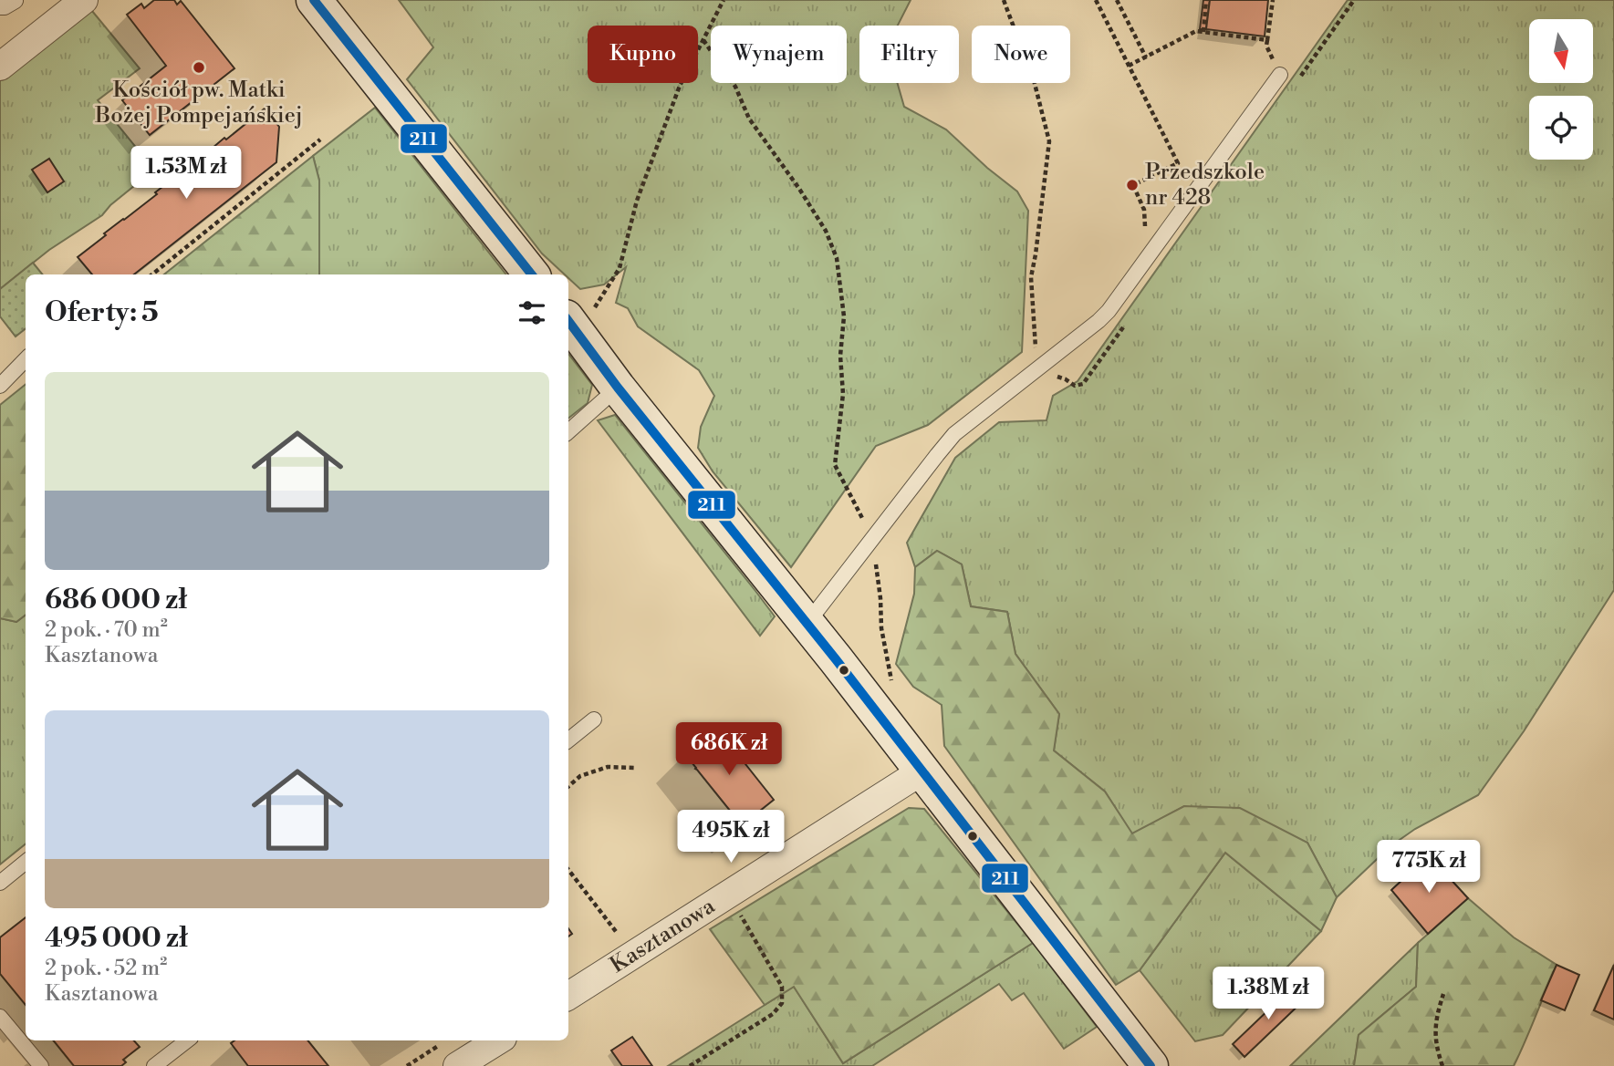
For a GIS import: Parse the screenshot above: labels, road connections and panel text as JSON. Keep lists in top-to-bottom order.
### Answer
{
  "streets": {
    "street": ["Kasztanowa"]
  },
  "places": ["Kościół pw. Matki Bożej Pompejańskiej", "Przedszkole nr 428"],
  "lines": ["transit line 211"],
  "north": "bottom",
  "page": {
    "chip": [
      "Kupno",
      "Wynajem",
      "Filtry",
      "Nowe"
    ],
    "price": [
      "1.53M zł",
      "686K zł",
      "495K zł",
      "775K zł",
      "1.38M zł"
    ],
    "heading": "Oferty: 5",
    "list": [
      {
        "name": "686 000 zł",
        "note": "2 pok. · 70 m² · Kasztanowa"
      },
      {
        "name": "495 000 zł",
        "note": "2 pok. · 52 m² · Kasztanowa"
      }
    ]
  }
}
